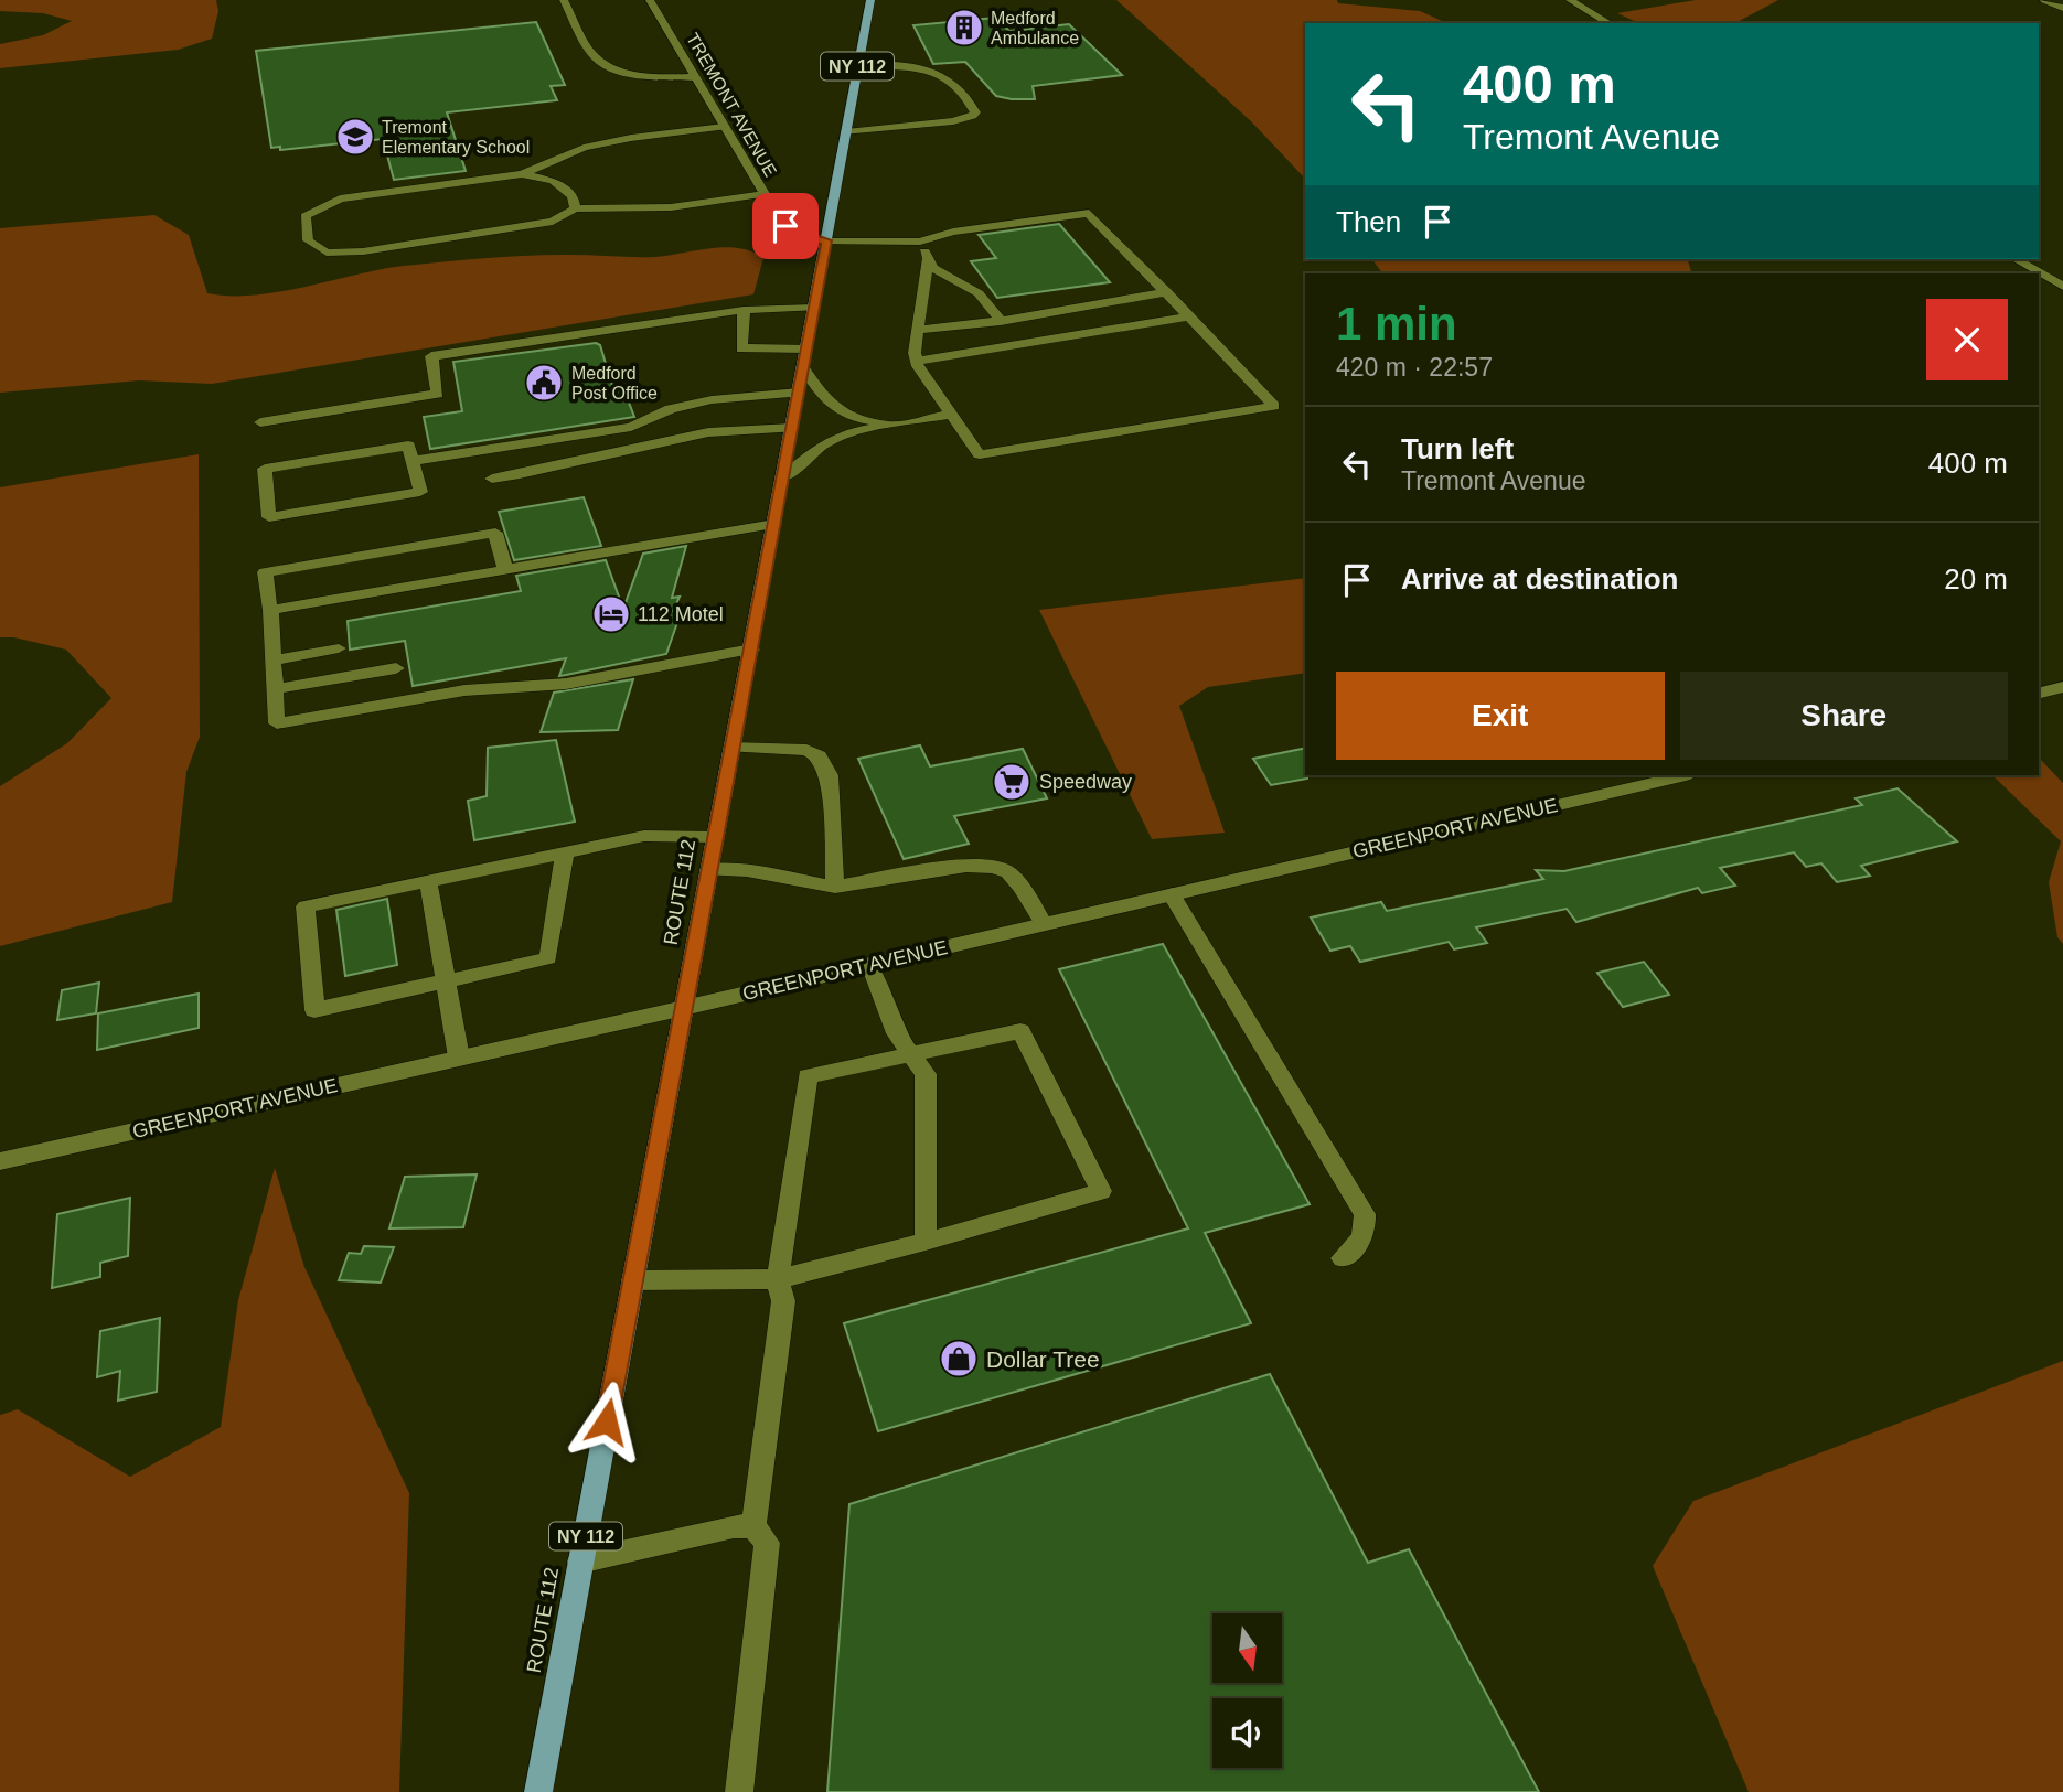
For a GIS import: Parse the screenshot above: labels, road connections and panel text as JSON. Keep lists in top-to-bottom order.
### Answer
{
  "streets": {
    "main road": ["NY 112", "ROUTE 112"],
    "street": ["TREMONT AVENUE", "GREENPORT AVENUE"]
  },
  "crossings": [
    ["TREMONT AVENUE", "ROUTE 112"],
    ["GREENPORT AVENUE", "ROUTE 112"]
  ],
  "places": {
    "building": ["Medford Ambulance"],
    "school or university": ["Tremont Elementary School"],
    "public building": ["Medford Post Office"],
    "hotel": ["112 Motel"],
    "supermarket": ["Speedway"],
    "shop": ["Dollar Tree"]
  },
  "north": "bottom",
  "page": {
    "turn": ["400 m", "Tremont Avenue"],
    "then": "Then",
    "heading": ["1 min", "420 m · 22:57"],
    "list": [
      {
        "name": "Turn left",
        "note": "Tremont Avenue",
        "value": "400 m"
      },
      {
        "name": "Arrive at destination",
        "value": "20 m"
      }
    ],
    "buttons": ["Exit", "Share"]
  }
}
